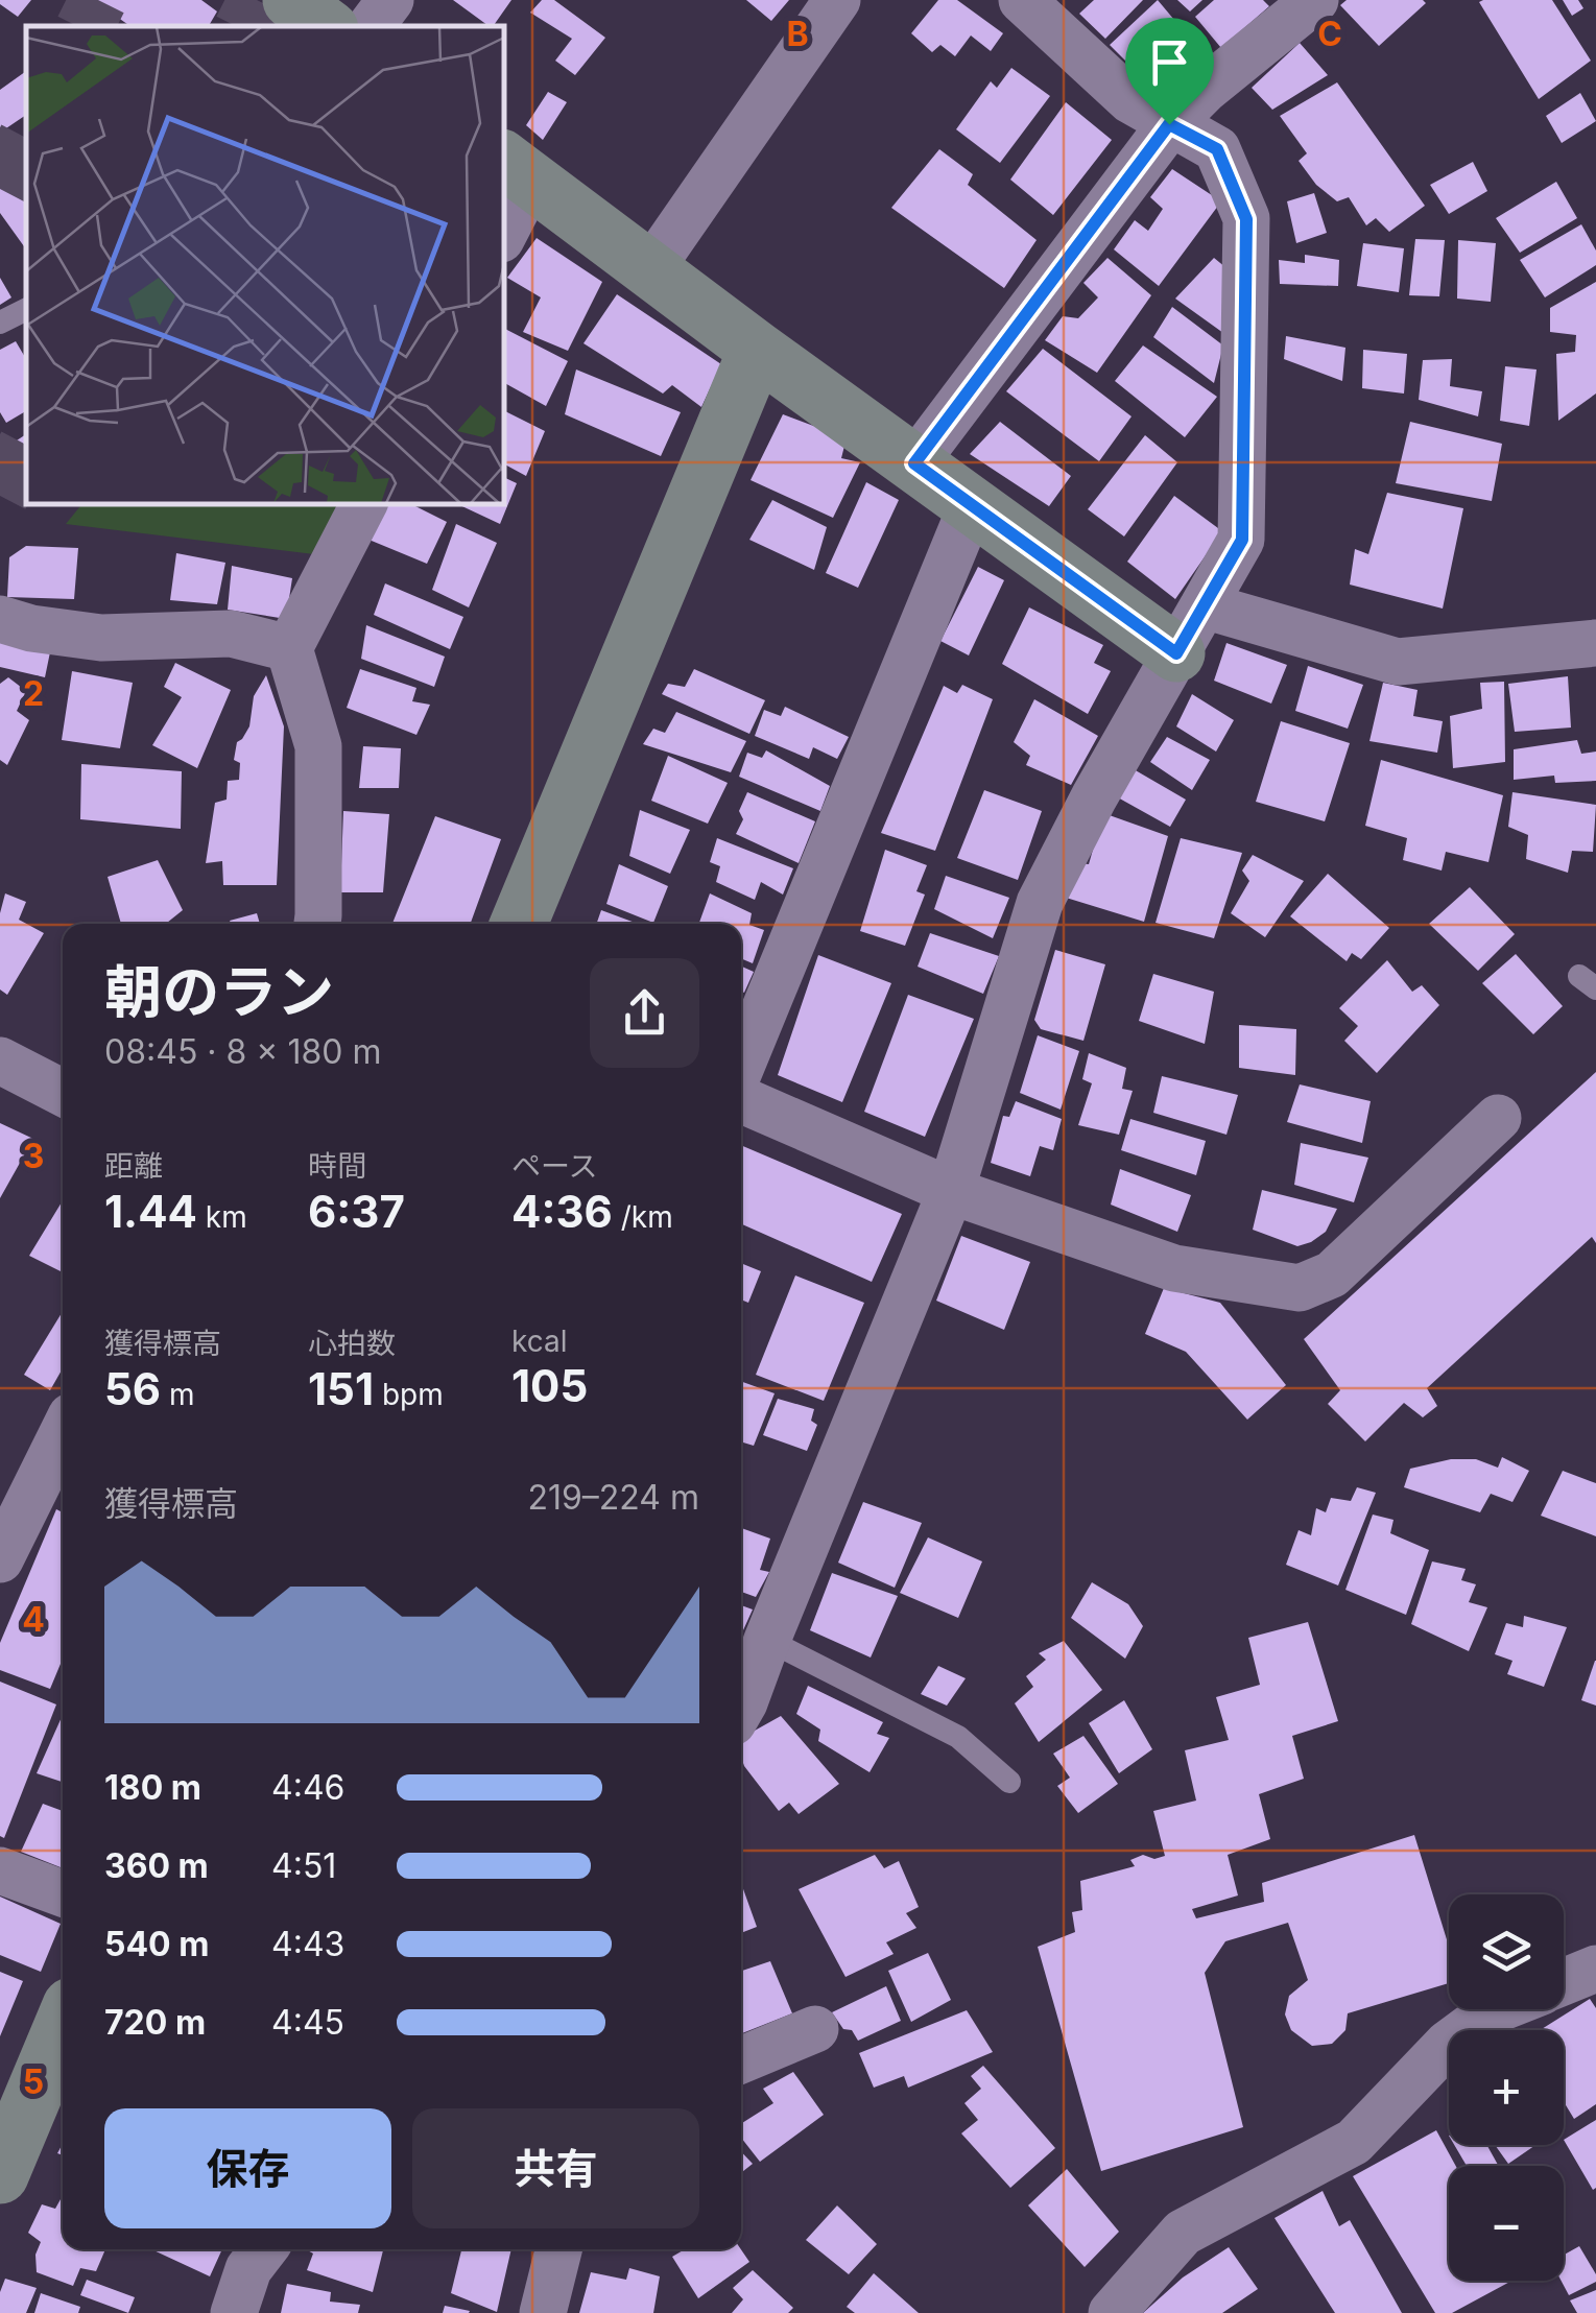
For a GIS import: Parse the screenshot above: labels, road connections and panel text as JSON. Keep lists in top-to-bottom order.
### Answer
{
  "page": {
    "heading": ["朝のラン", "08:45 · 8 × 180 m"],
    "stats": [
      ["距離", "1.44 km"],
      ["時間", "6:37"],
      ["ペース", "4:36 /km"],
      ["獲得標高", "56 m"],
      ["心拍数", "151 bpm"],
      ["kcal", "105"]
    ],
    "chart": ["獲得標高", "219–224 m"],
    "list": [
      {
        "name": "180 m",
        "note": "4:46"
      },
      {
        "name": "360 m",
        "note": "4:51"
      },
      {
        "name": "540 m",
        "note": "4:43"
      },
      {
        "name": "720 m",
        "note": "4:45"
      }
    ],
    "map_buttons": ["+", "−"],
    "buttons": ["保存", "共有"]
  },
  "grid": {
    "columns": ["B", "C"],
    "rows": [
      "2",
      "3",
      "4",
      "5"
    ]
  }
}
